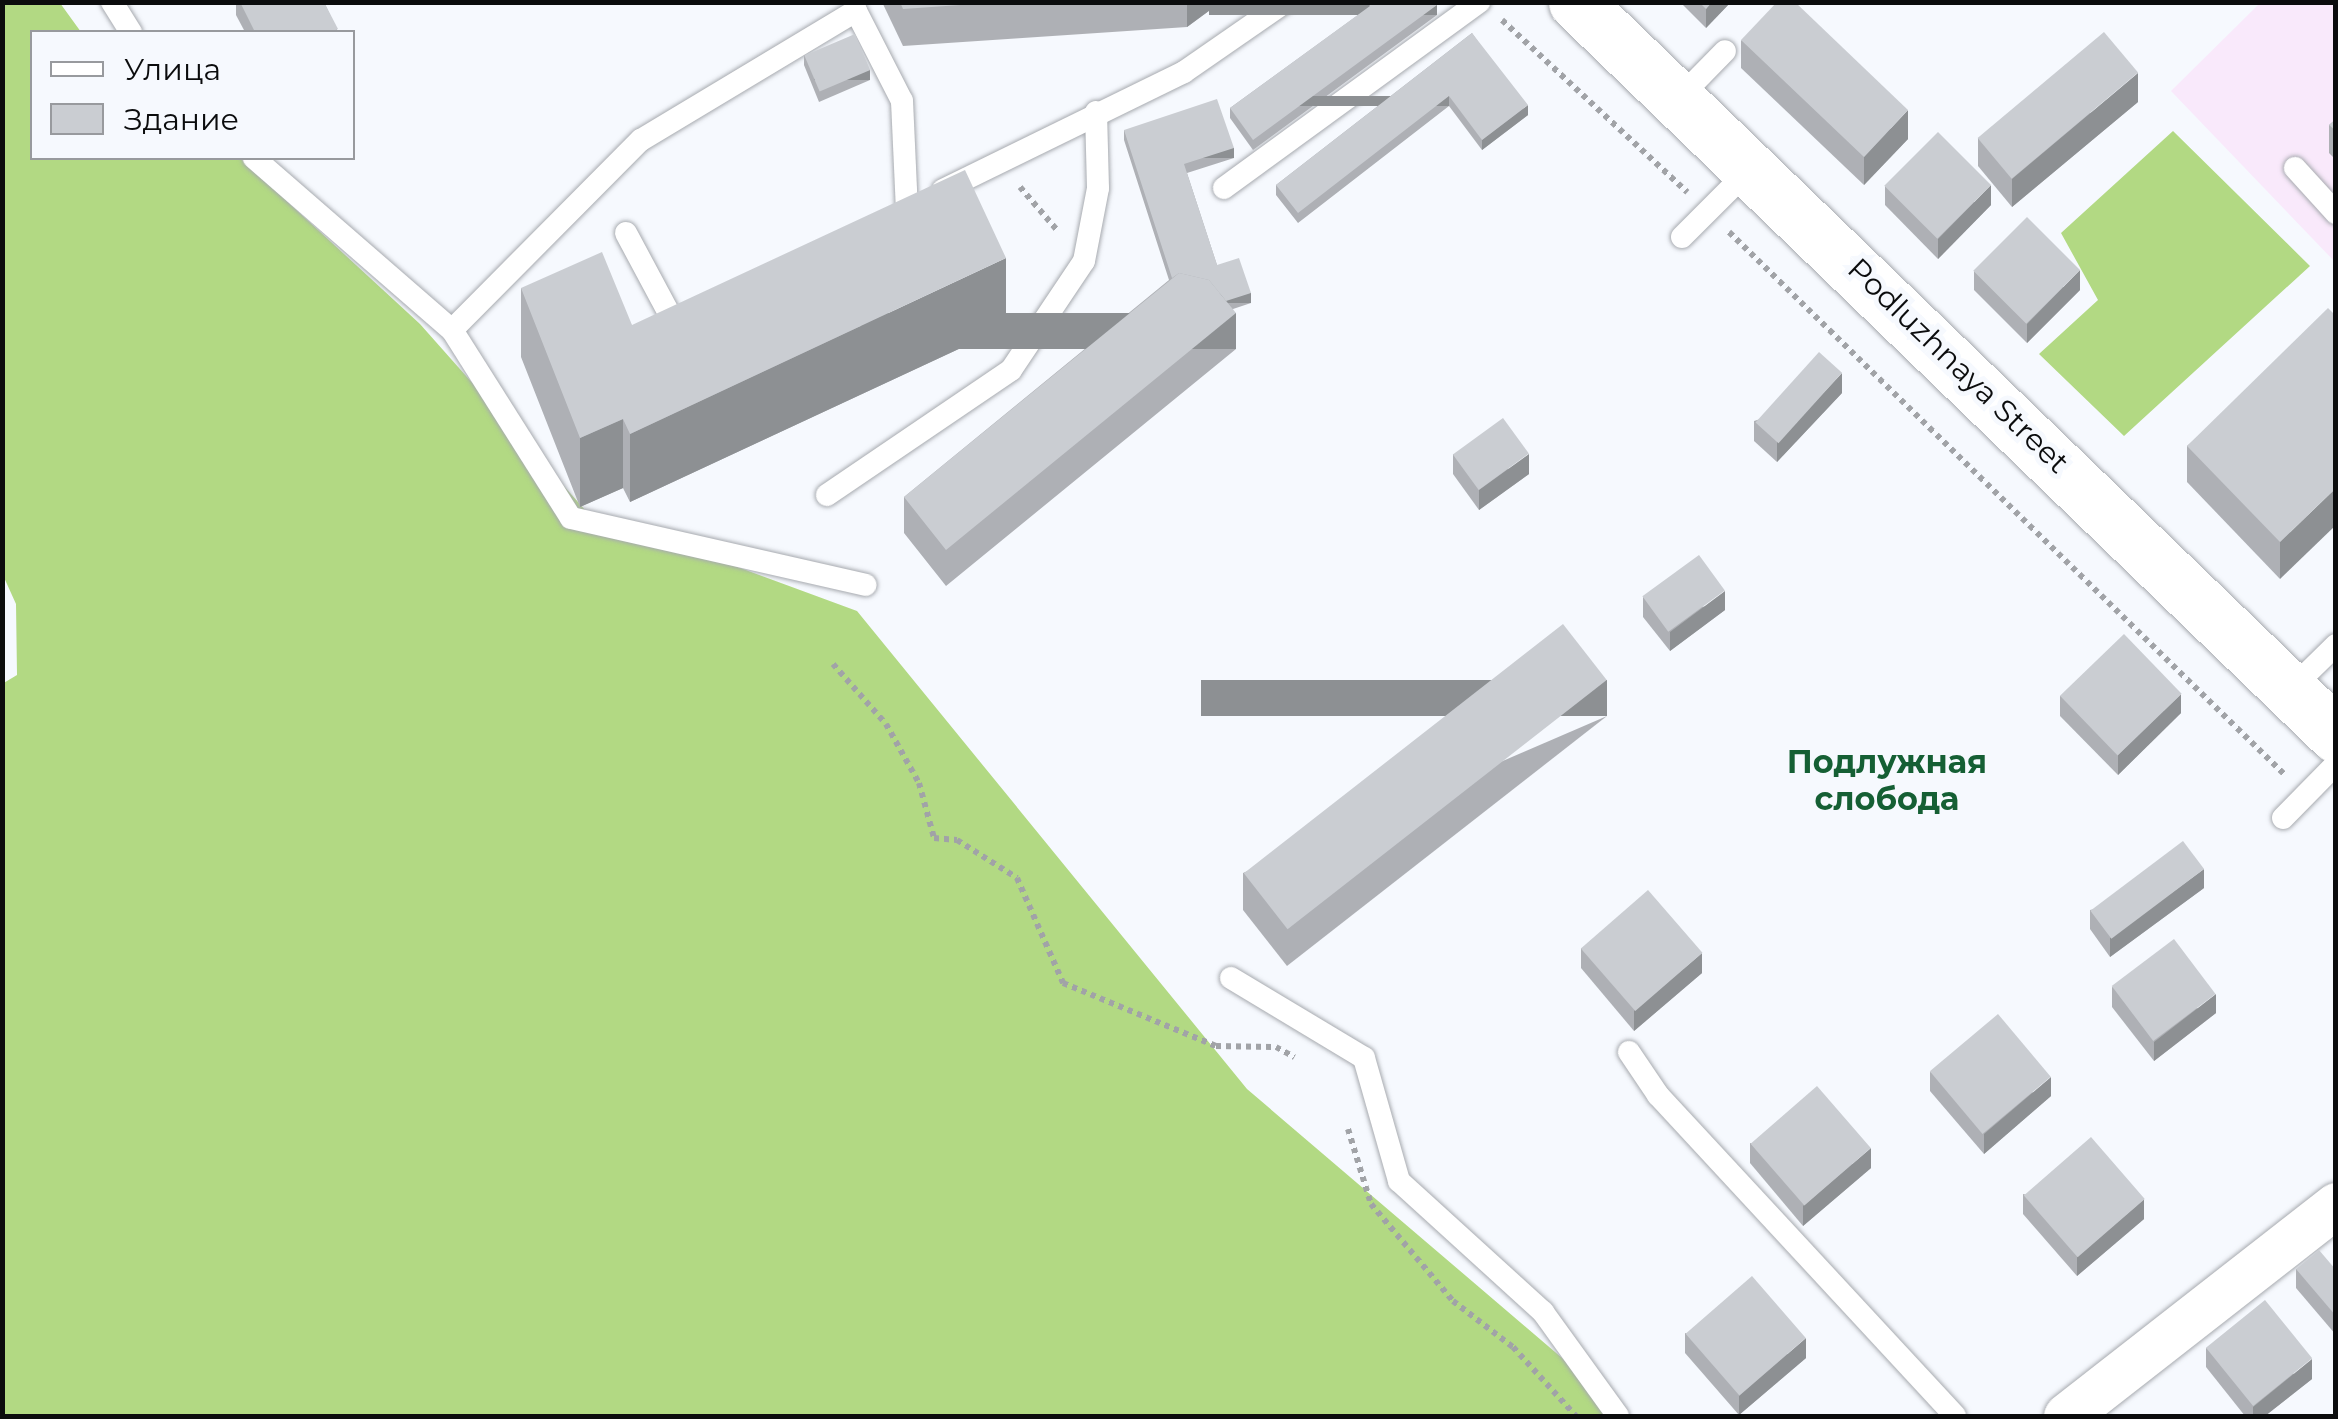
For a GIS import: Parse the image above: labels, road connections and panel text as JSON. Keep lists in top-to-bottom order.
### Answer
{
  "streets": {
    "street": ["Podluzhnaya Street"]
  },
  "districts": ["Подлужная слобода"],
  "legend": ["Улица", "Здание"]
}
